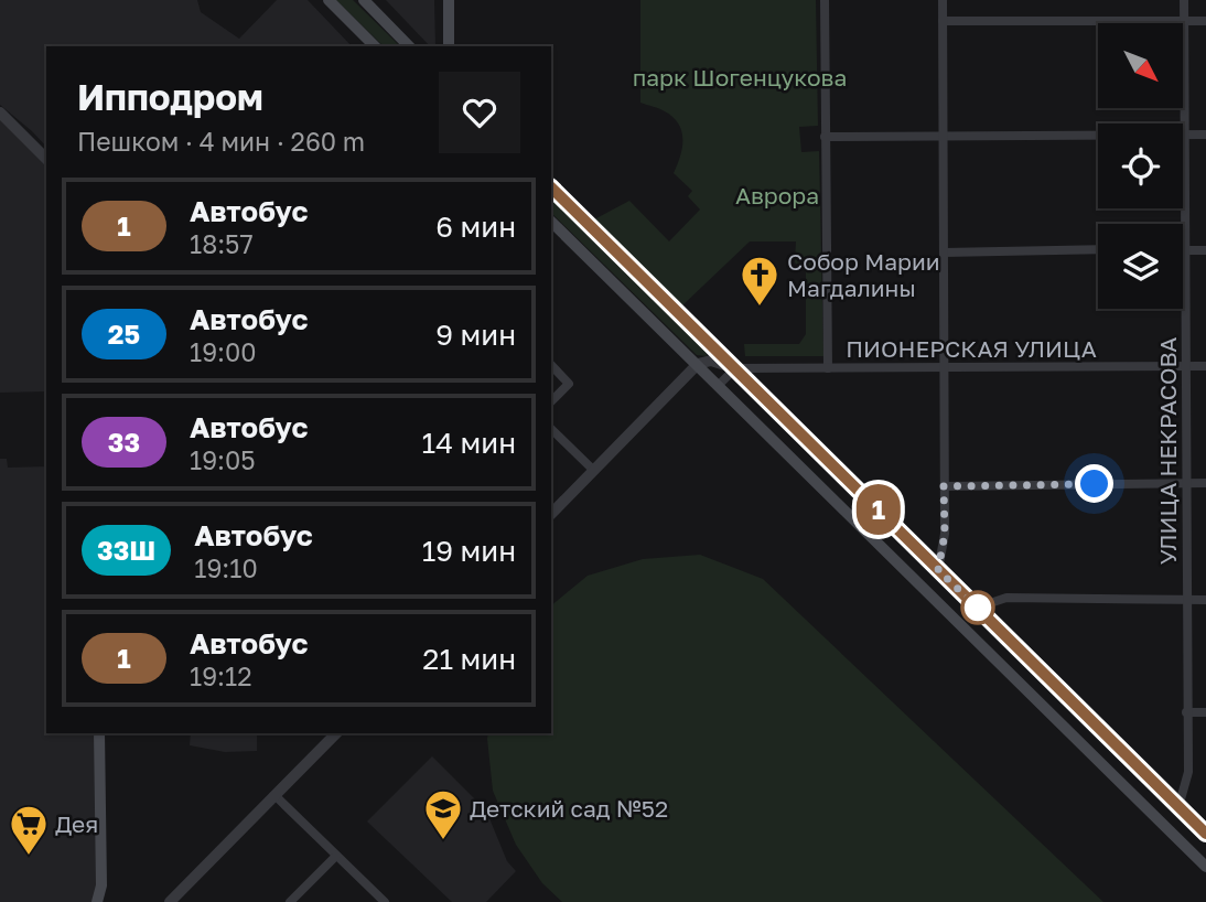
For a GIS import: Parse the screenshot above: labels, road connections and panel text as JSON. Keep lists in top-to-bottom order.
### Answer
{
  "streets": {
    "street": ["ПИОНЕРСКАЯ УЛИЦА", "УЛИЦА НЕКРАСОВА"]
  },
  "crossings": [
    ["ПИОНЕРСКАЯ УЛИЦА", "УЛИЦА НЕКРАСОВА"]
  ],
  "parks": ["парк Шогенцукова", "Аврора"],
  "places": {
    "church": ["Собор Марии Магдалины"],
    "school or university": ["Детский сад №52"],
    "supermarket": ["Дея"]
  },
  "lines": ["bus line 1"],
  "north": "bottom right",
  "page": {
    "on_map": "1",
    "heading": ["Ипподром", "Пешком · 4 мин · 260 m"],
    "list": [
      {
        "mark": "1",
        "name": "Автобус",
        "note": "18:57",
        "value": "6 мин"
      },
      {
        "mark": "25",
        "name": "Автобус",
        "note": "19:00",
        "value": "9 мин"
      },
      {
        "mark": "33",
        "name": "Автобус",
        "note": "19:05",
        "value": "14 мин"
      },
      {
        "mark": "33Ш",
        "name": "Автобус",
        "note": "19:10",
        "value": "19 мин"
      },
      {
        "mark": "1",
        "name": "Автобус",
        "note": "19:12",
        "value": "21 мин"
      }
    ]
  }
}
